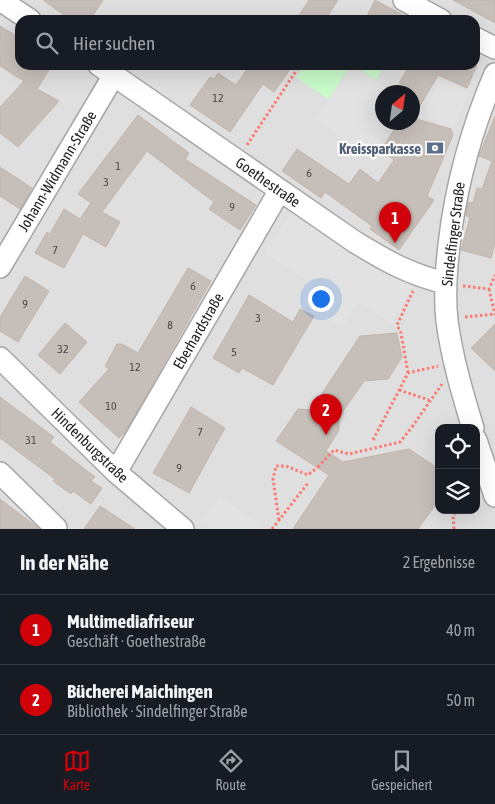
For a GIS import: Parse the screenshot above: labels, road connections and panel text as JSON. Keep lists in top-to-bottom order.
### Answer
{
  "streets": {
    "street": [
      "Johann-Widmann-Straße",
      "Goethestraße",
      "Sindelfinger Straße",
      "Eberhardstraße",
      "Hindenburgstraße"
    ]
  },
  "crossings": [
    ["Johann-Widmann-Straße", "Goethestraße"],
    ["Goethestraße", "Sindelfinger Straße"],
    ["Goethestraße", "Eberhardstraße"],
    ["Eberhardstraße", "Hindenburgstraße"]
  ],
  "places": {
    "bank": ["Kreissparkasse"]
  },
  "house_numbers": [
    "12",
    "1",
    "6",
    "3",
    "9",
    "7",
    "6",
    "9",
    "3",
    "8",
    "32",
    "5",
    "12",
    "10",
    "7",
    "31",
    "9"
  ],
  "north": "top right",
  "page": {
    "search": "Hier suchen",
    "pins": ["1", "2"],
    "heading": ["In der Nähe", "2 Ergebnisse"],
    "list": [
      {
        "mark": "1",
        "name": "Multimediafriseur",
        "note": "Geschäft · Goethestraße",
        "value": "40 m"
      },
      {
        "mark": "2",
        "name": "Bücherei Maichingen",
        "note": "Bibliothek · Sindelfinger Straße",
        "value": "50 m"
      }
    ],
    "nav": ["Karte", "Route", "Gespeichert"]
  }
}
